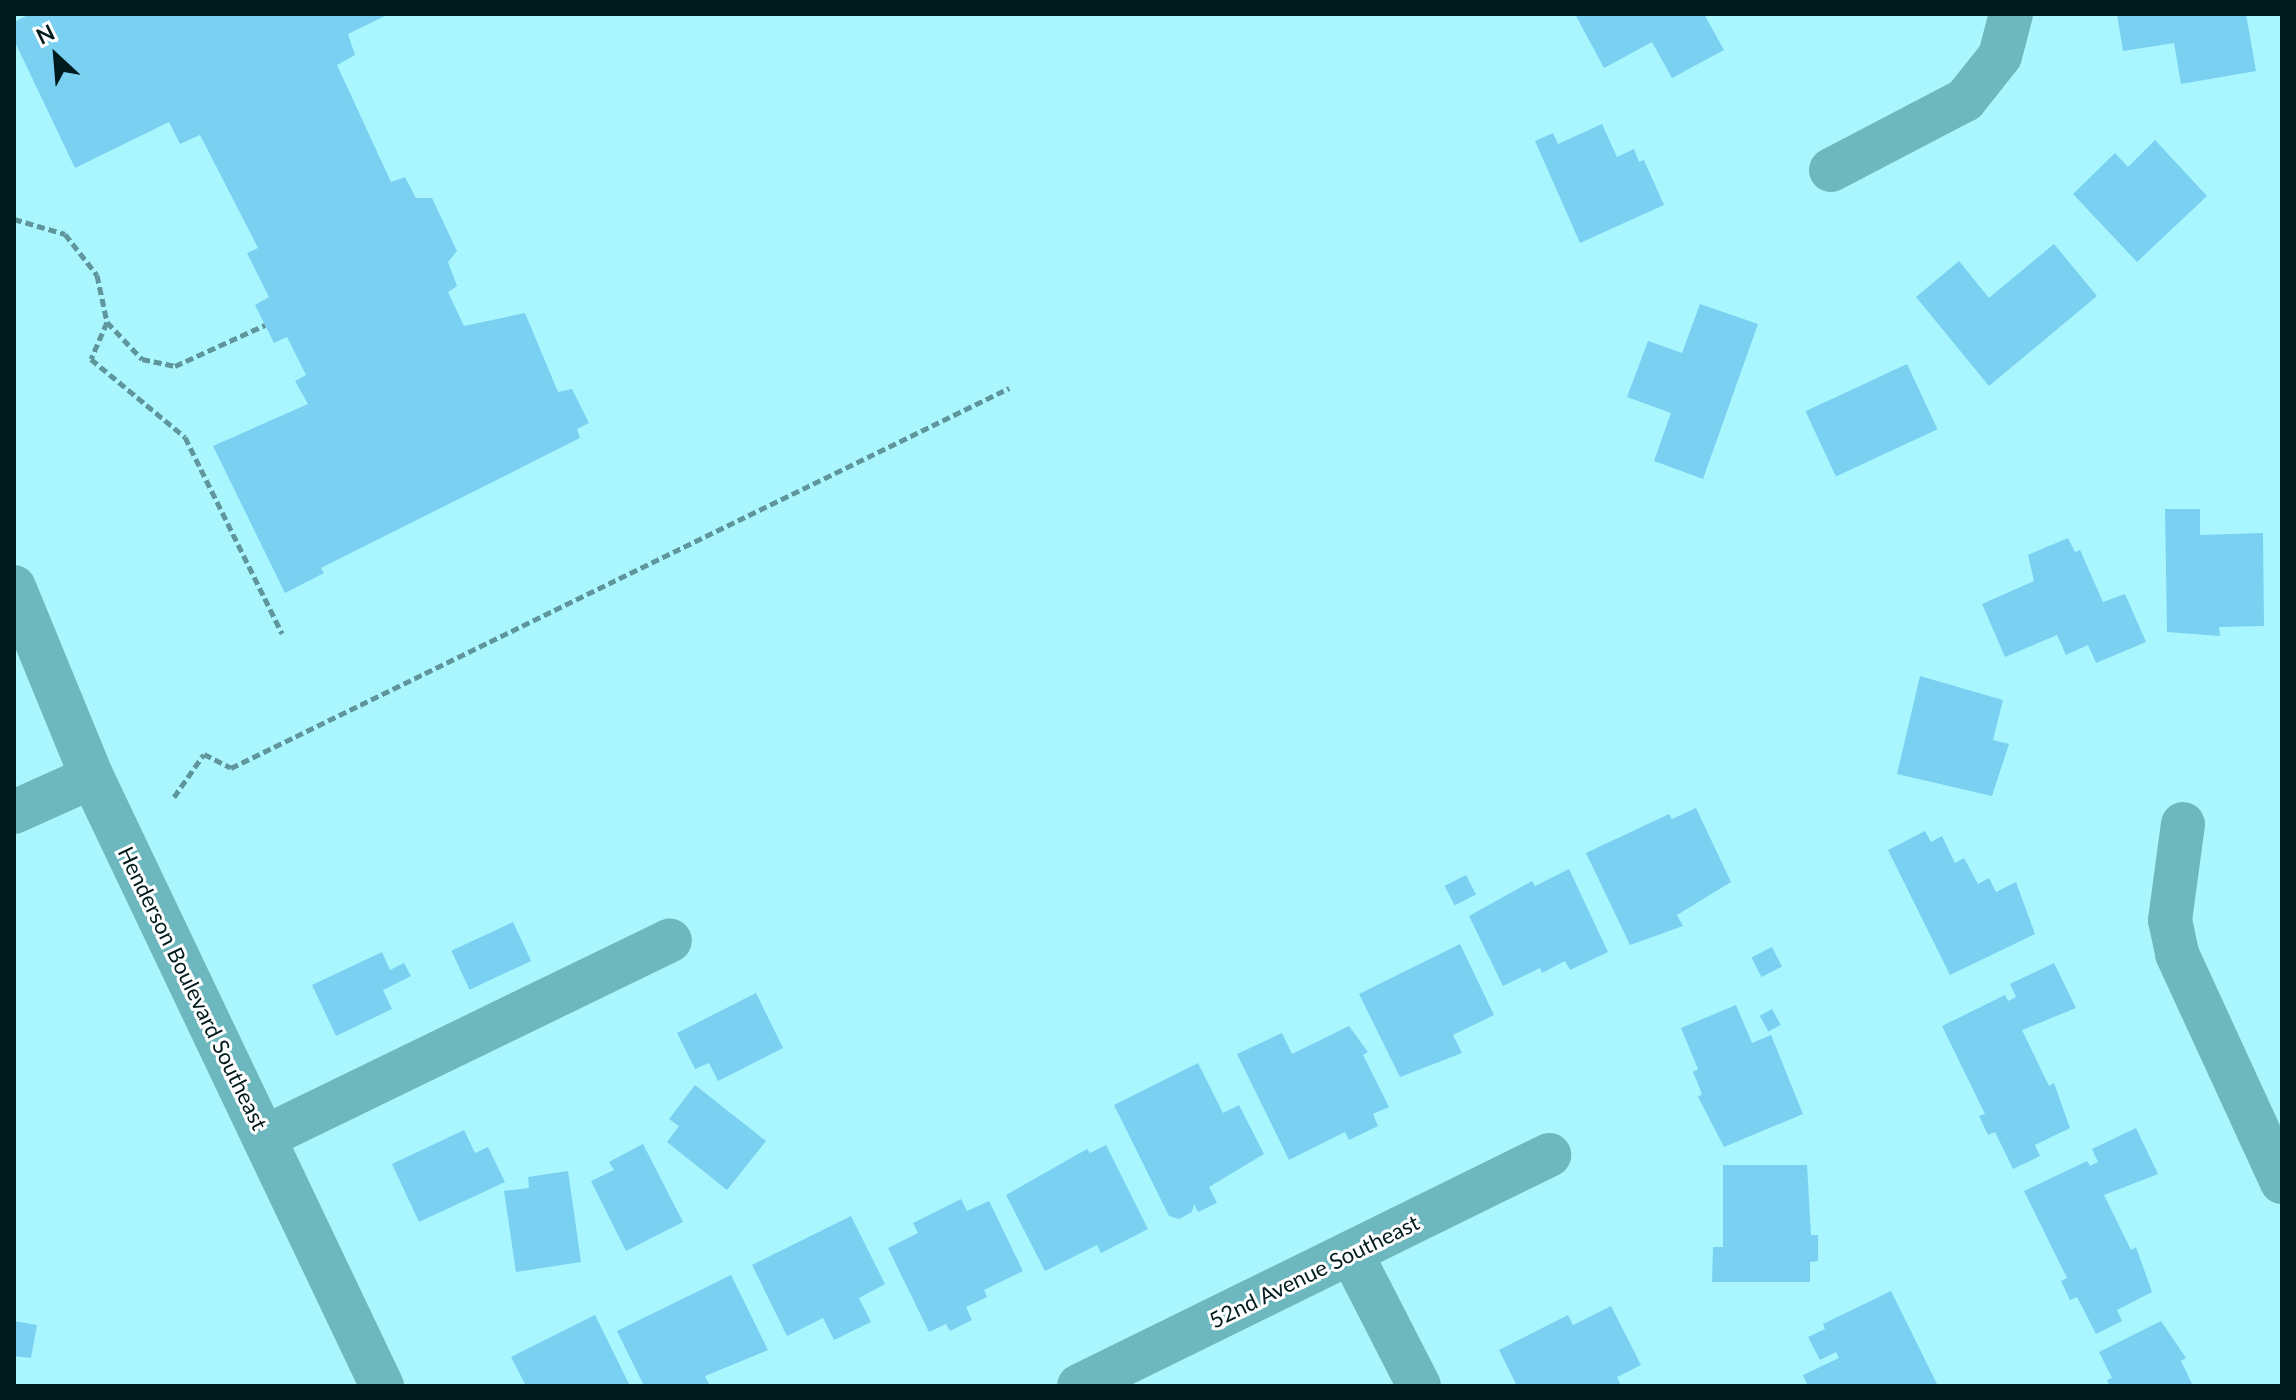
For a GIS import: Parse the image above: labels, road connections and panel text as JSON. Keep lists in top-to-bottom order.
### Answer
{
  "streets": {
    "street": ["Henderson Boulevard Southeast", "52nd Avenue Southeast"]
  },
  "north": "top left"
}
